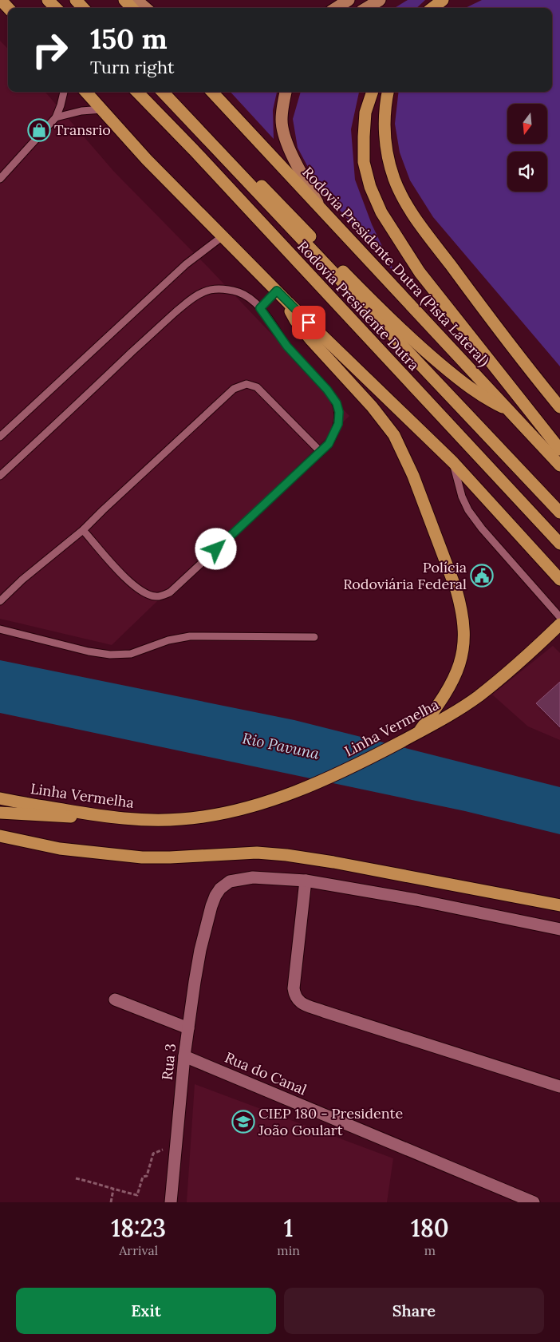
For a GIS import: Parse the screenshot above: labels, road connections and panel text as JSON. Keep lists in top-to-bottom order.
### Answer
{
  "streets": {
    "highway": ["Rodovia Presidente Dutra (Pista Lateral)", "Rodovia Presidente Dutra", "Linha Vermelha"],
    "street": ["Rua 3", "Rua do Canal"]
  },
  "crossings": [
    ["Rua 3", "Rua do Canal"]
  ],
  "water": ["Rio Pavuna"],
  "places": {
    "shop": ["Transrio"],
    "public building": ["Polícia Rodoviária Federal"],
    "school or university": ["CIEP 180 - Presidente João Goulart"]
  },
  "north": "bottom",
  "page": {
    "turn": ["150 m", "Turn right"],
    "eta": [
      "18:23",
      "Arrival",
      "1",
      "min",
      "180",
      "m"
    ],
    "buttons": ["Exit", "Share"]
  }
}
